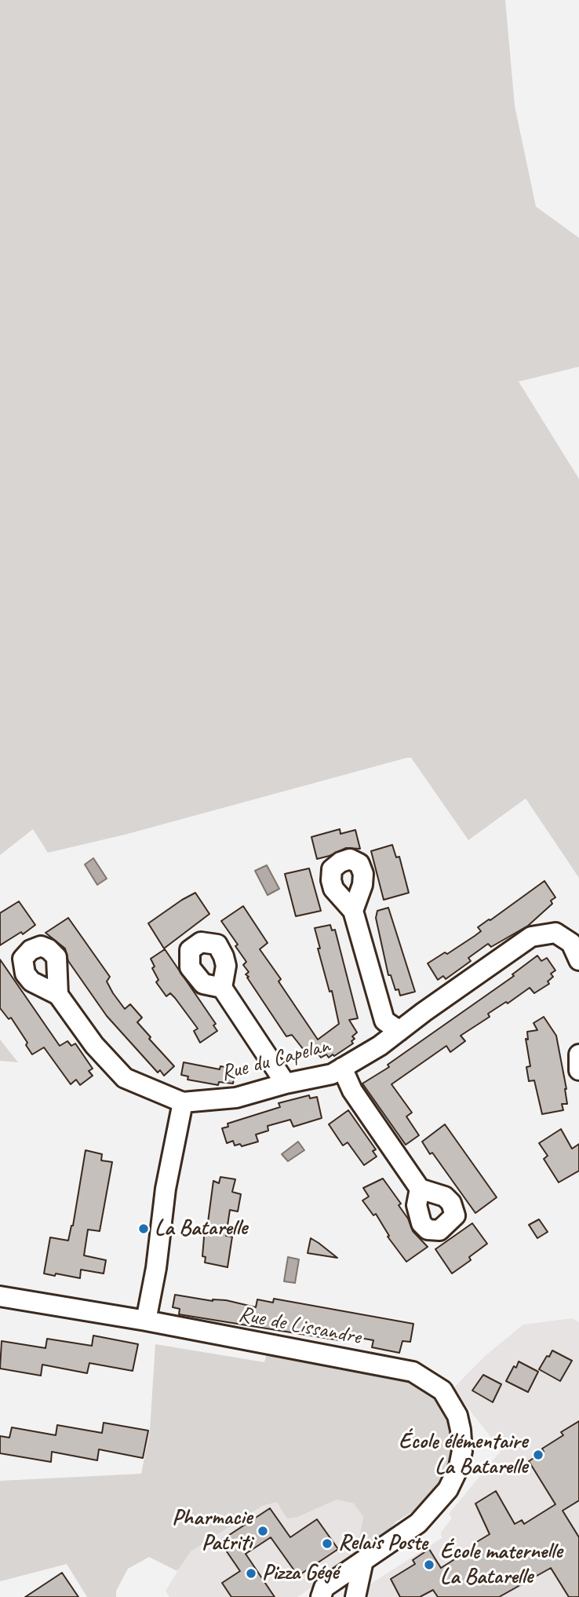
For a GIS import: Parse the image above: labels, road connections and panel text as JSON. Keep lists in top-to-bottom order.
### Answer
{
  "streets": {
    "street": ["Rue du Capelan", "Rue de Lissandre"]
  },
  "places": [
    "La Batarelle",
    "École élémentaire La Batarelle",
    "Pharmacie Patriti",
    "Relais Poste",
    "École maternelle La Batarelle",
    "Pizza Gégé"
  ]
}
